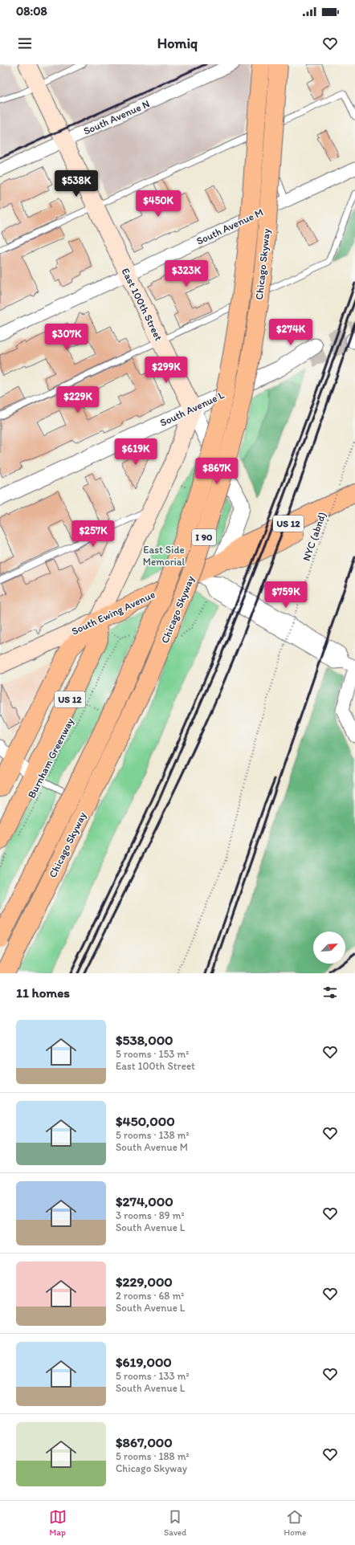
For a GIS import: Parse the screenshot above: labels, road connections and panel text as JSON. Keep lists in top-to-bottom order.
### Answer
{
  "streets": {
    "main road": [
      "Chicago Skyway",
      "East 100th Street",
      "US 12",
      "I 90",
      "South Ewing Avenue"
    ],
    "street": ["South Avenue N", "South Avenue M", "South Avenue L"],
    "path": ["NYC (abnd)", "Burnham Greenway"]
  },
  "crossings": [
    ["South Avenue N", "East 100th Street"],
    ["South Avenue M", "East 100th Street"],
    ["East 100th Street", "South Avenue L"],
    ["East 100th Street", "South Ewing Avenue"],
    ["US 12", "South Ewing Avenue"],
    ["US 12", "Burnham Greenway"],
    ["South Ewing Avenue", "Burnham Greenway"]
  ],
  "parks": ["East Side Memorial"],
  "north": "top right",
  "page": {
    "status": "08:08",
    "header": "Homiq",
    "price": [
      "$538K",
      "$450K",
      "$323K",
      "$274K",
      "$307K",
      "$299K",
      "$229K",
      "$619K",
      "$867K",
      "$257K",
      "$759K"
    ],
    "heading": "11 homes",
    "list": [
      {
        "name": "$538,000",
        "note": "5 rooms · 153 m² · East 100th Street"
      },
      {
        "name": "$450,000",
        "note": "5 rooms · 138 m² · South Avenue M"
      },
      {
        "name": "$274,000",
        "note": "3 rooms · 89 m² · South Avenue L"
      },
      {
        "name": "$229,000",
        "note": "2 rooms · 68 m² · South Avenue L"
      },
      {
        "name": "$619,000",
        "note": "5 rooms · 133 m² · South Avenue L"
      },
      {
        "name": "$867,000",
        "note": "5 rooms · 188 m² · Chicago Skyway"
      }
    ],
    "tabs": ["Map", "Saved", "Home"]
  }
}
